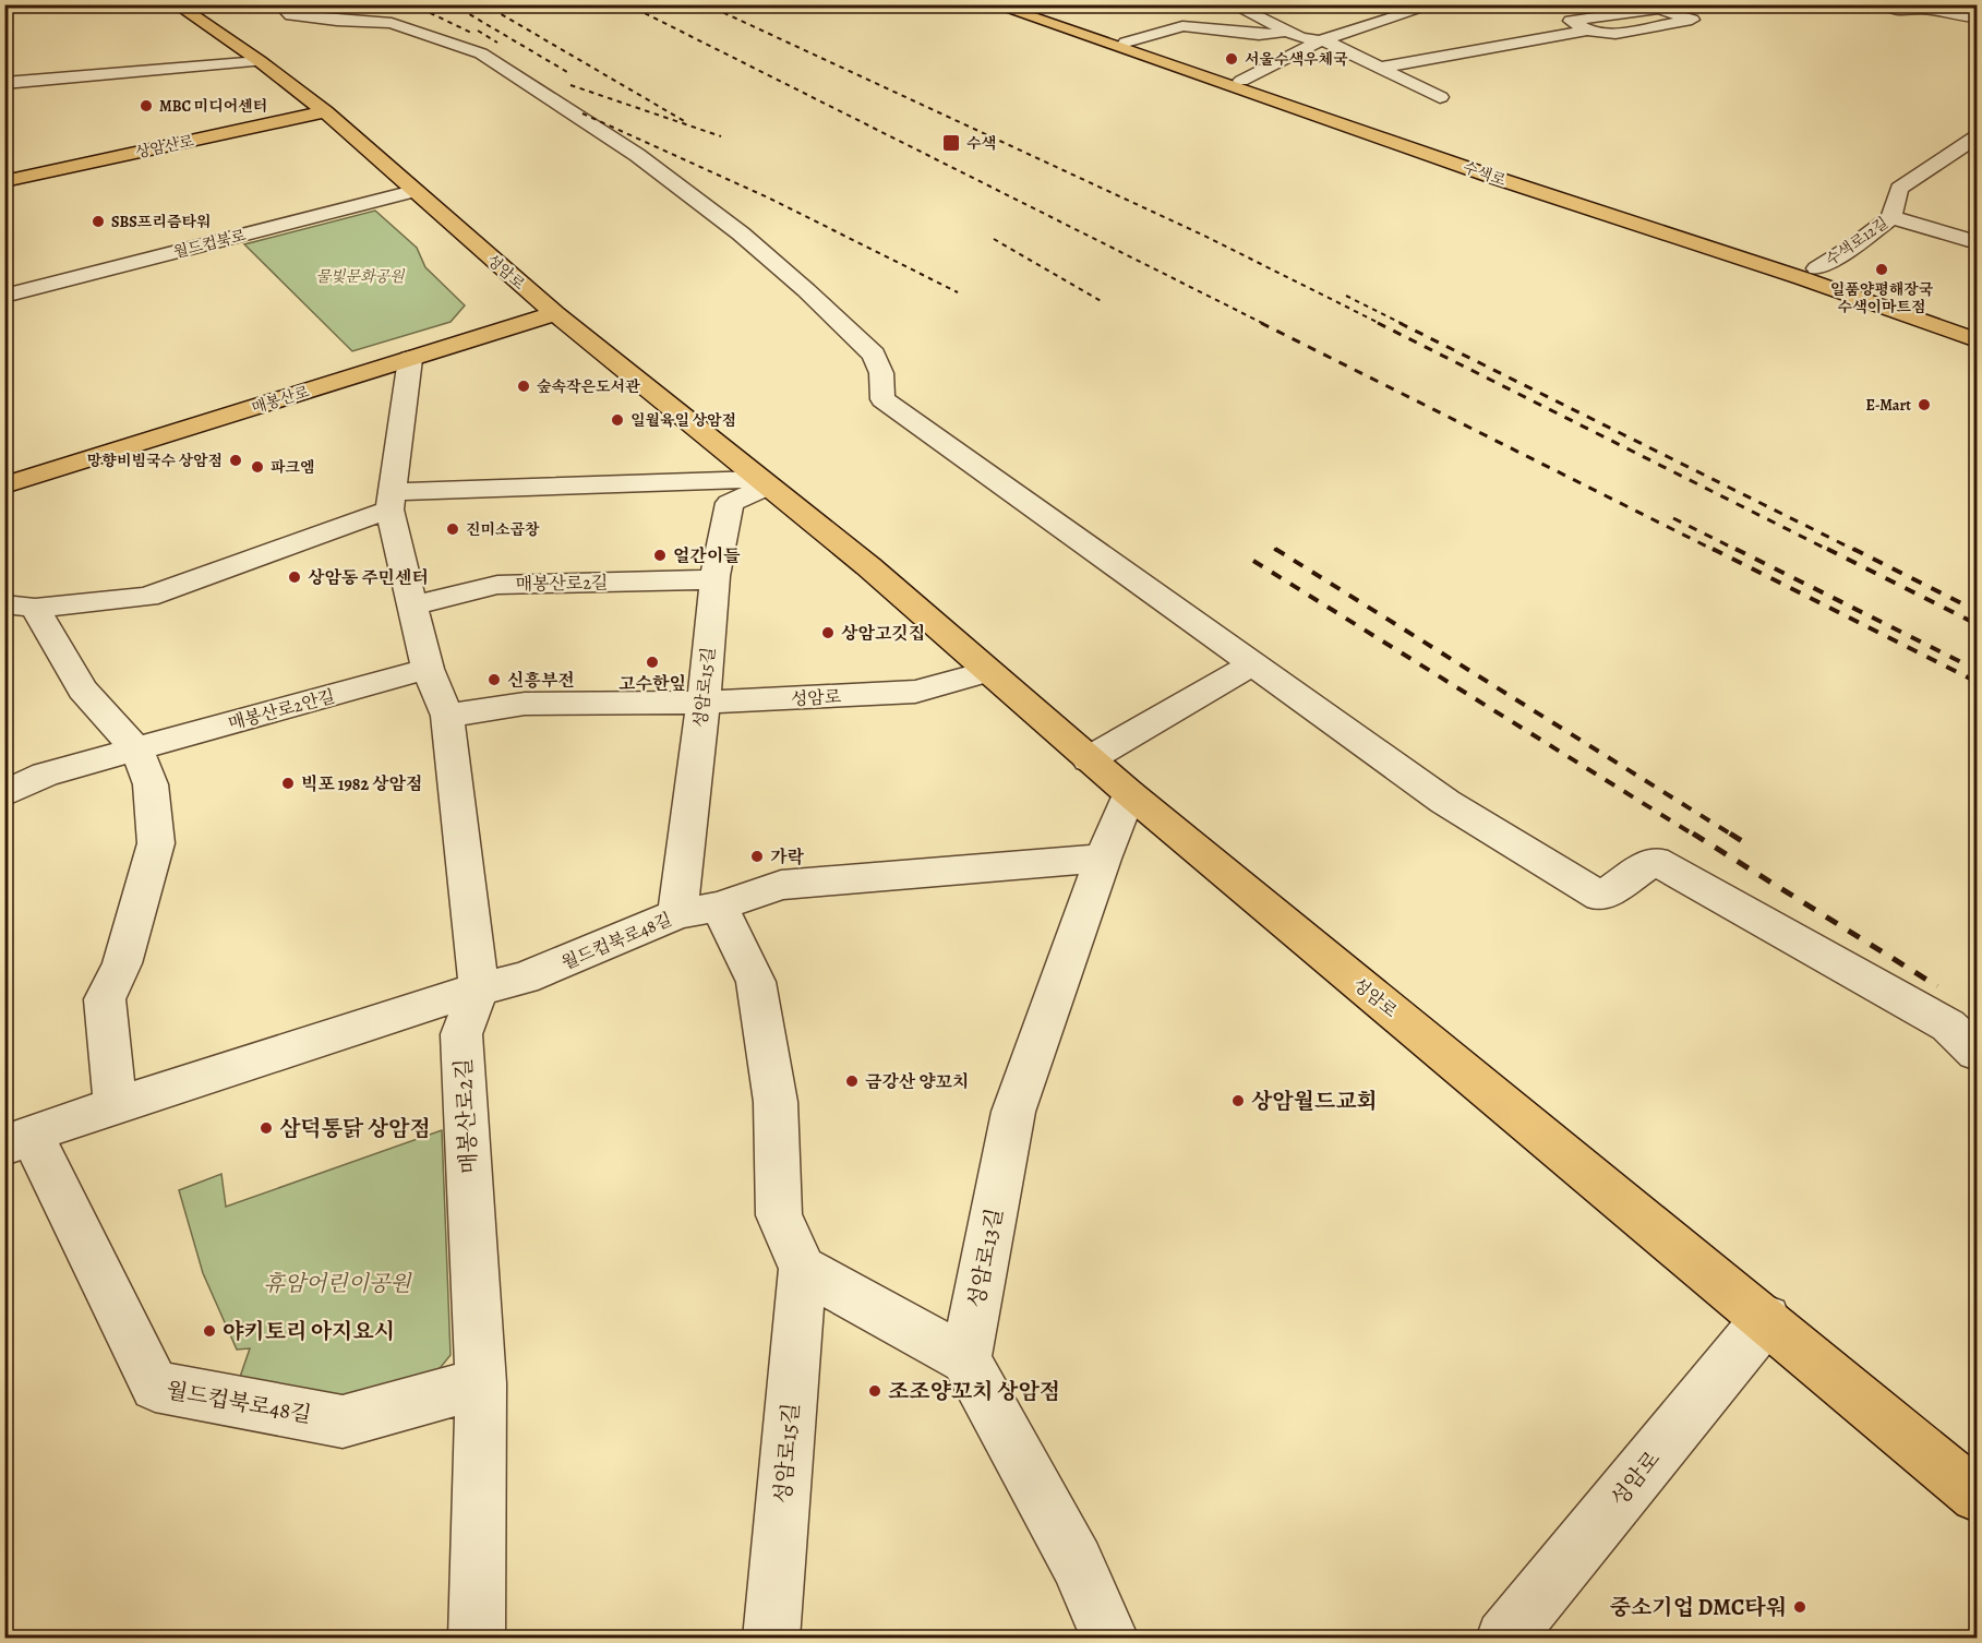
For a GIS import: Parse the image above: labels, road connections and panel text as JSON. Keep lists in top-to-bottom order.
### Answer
{
  "streets": {
    "main road": [
      "상암산로",
      "수색로",
      "성암로",
      "매봉산로"
    ],
    "street": [
      "수색로12길",
      "월드컵북로",
      "매봉산로2길",
      "성암로15길",
      "매봉산로2안길",
      "월드컵북로48길",
      "성암로13길"
    ]
  },
  "crossings": [
    ["상암산로", "성암로"],
    ["수색로", "수색로12길"],
    ["월드컵북로", "성암로"],
    ["성암로", "매봉산로"],
    ["성암로", "매봉산로2길"],
    ["성암로", "성암로15길"],
    ["매봉산로", "매봉산로2길"],
    ["매봉산로2길", "성암로15길"],
    ["매봉산로2길", "매봉산로2안길"],
    ["매봉산로2길", "월드컵북로48길"],
    ["성암로15길", "월드컵북로48길"],
    ["월드컵북로48길", "성암로13길"]
  ],
  "parks": ["물빛문화공원", "휴암어린이공원"],
  "places": {
    "other": [
      "서울수색우체국",
      "MBC 미디어센터",
      "SBS프리즘타워",
      "일품양평해장국 수색이마트점",
      "숲속작은도서관",
      "E-Mart",
      "일월육일 상암점",
      "망향비빔국수 상암점",
      "파크엠",
      "진미소곱창",
      "얼간이들",
      "상암동 주민센터",
      "상암고깃집",
      "고수한잎",
      "신흥부전",
      "빅포 1982 상암점",
      "가락",
      "금강산 양꼬치",
      "상암월드교회",
      "삼덕통닭 상암점",
      "야키토리 아지요시",
      "조조양꼬치 상암점",
      "중소기업 DMC타워"
    ],
    "transit": ["수색"]
  }
}
